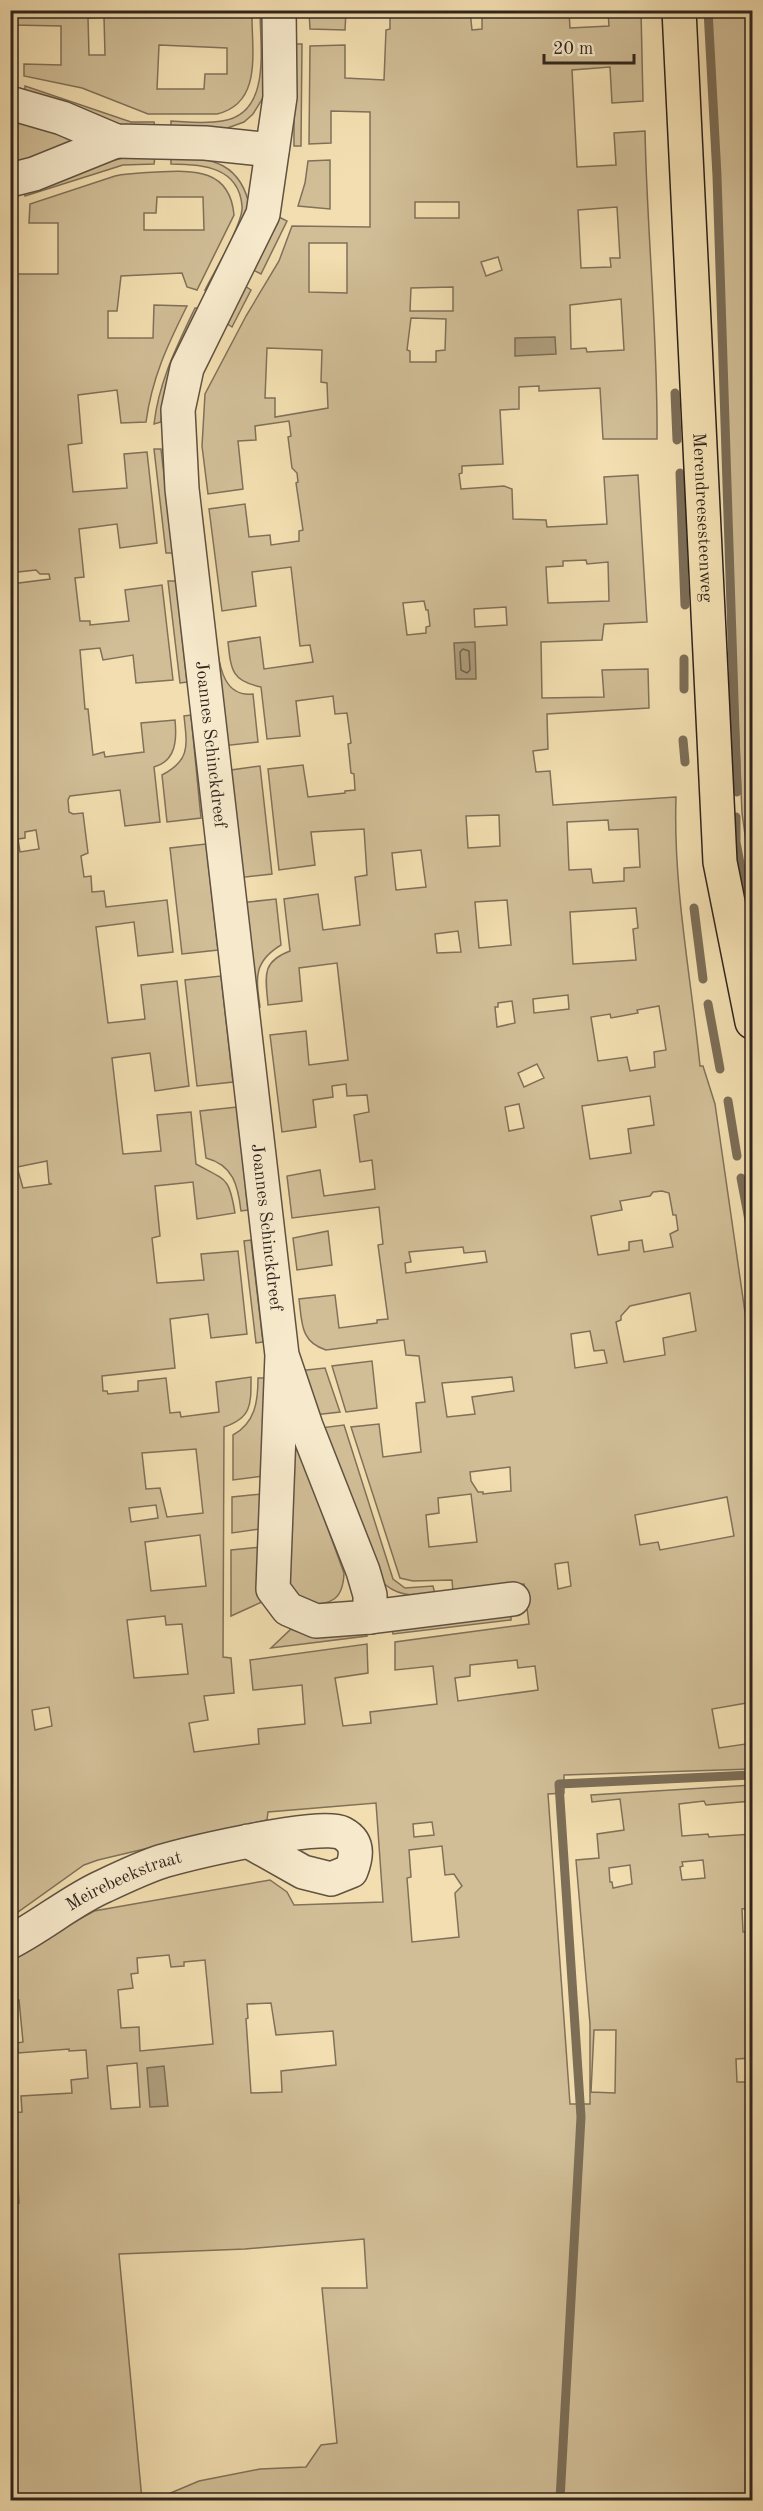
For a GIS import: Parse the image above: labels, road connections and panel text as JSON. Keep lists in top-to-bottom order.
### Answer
{
  "streets": {
    "main road": ["Merendreesesteenweg"],
    "street": ["Joannes Schinckdreef", "Meirebeekstraat"]
  },
  "scale_bar": "20 m"
}
